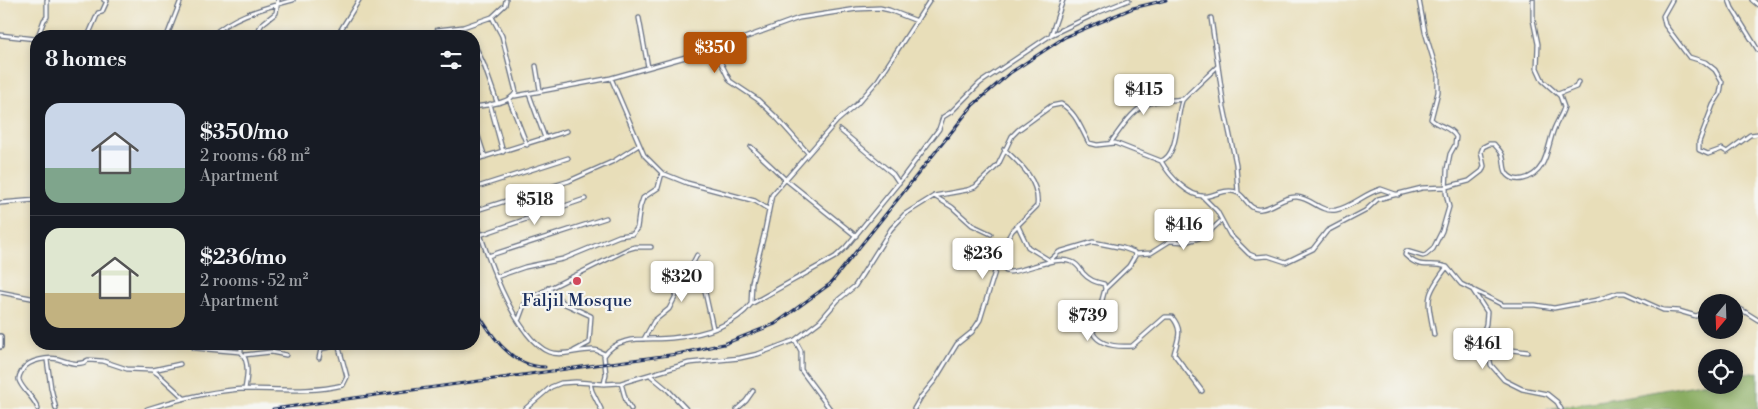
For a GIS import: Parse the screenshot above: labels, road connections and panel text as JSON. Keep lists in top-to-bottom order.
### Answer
{
  "places": ["Faljil Mosque"],
  "north": "bottom",
  "page": {
    "heading": "8 homes",
    "price": [
      "$350",
      "$415",
      "$518",
      "$416",
      "$236",
      "$320",
      "$739",
      "$461"
    ],
    "list": [
      {
        "name": "$350/mo",
        "note": "2 rooms · 68 m² · Apartment"
      },
      {
        "name": "$236/mo",
        "note": "2 rooms · 52 m² · Apartment"
      }
    ]
  }
}
